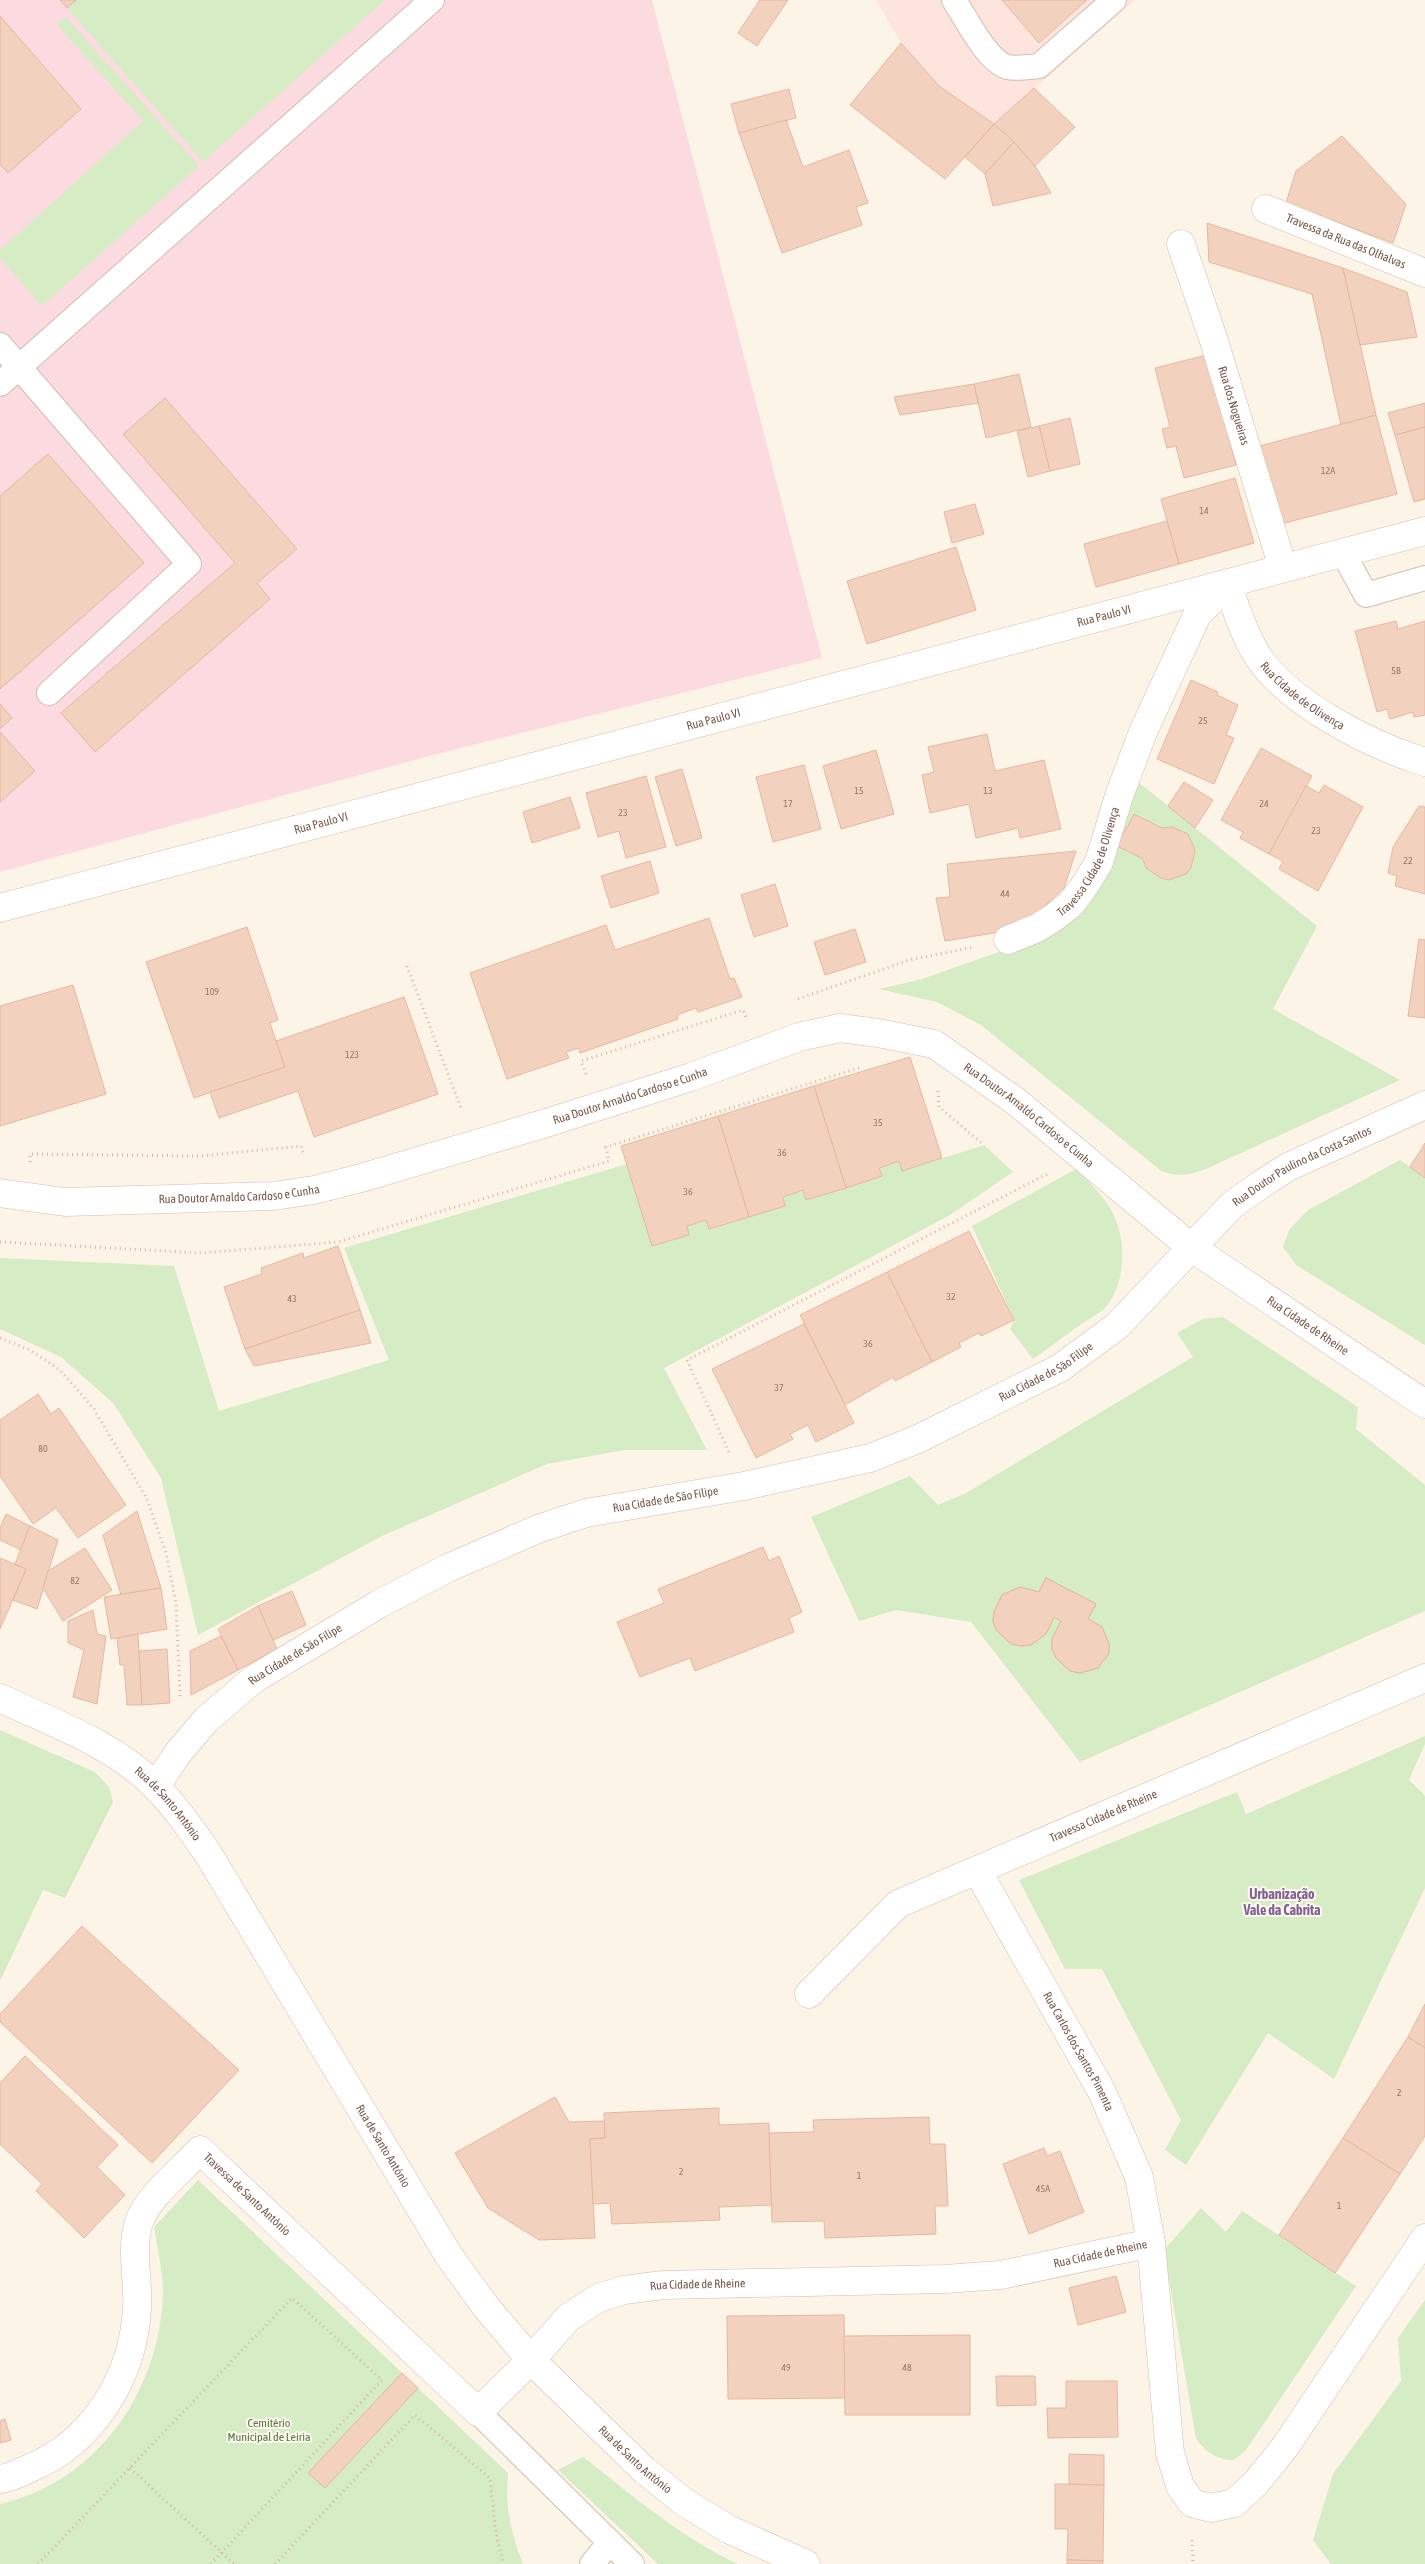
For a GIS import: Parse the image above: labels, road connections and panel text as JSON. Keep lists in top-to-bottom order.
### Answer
{
  "streets": {
    "street": [
      "Travessa da Rua das Olhalvas",
      "Rua dos Nogueiras",
      "Rua Paulo VI",
      "Rua Cidade de Olivença",
      "Travessa Cidade de Olivença",
      "Rua Doutor Arnaldo Cardoso e Cunha",
      "Rua Doutor Paulino da Costa Santos",
      "Rua Cidade de Rheine",
      "Rua Cidade de São Filipe",
      "Rua de Santo António",
      "Travessa Cidade de Rheine",
      "Rua Carlos dos Santos Pimenta",
      "Travessa de Santo António"
    ]
  },
  "crossings": [
    ["Rua dos Nogueiras", "Rua Paulo VI"],
    ["Rua Paulo VI", "Rua Cidade de Olivença"],
    ["Rua Paulo VI", "Travessa Cidade de Olivença"],
    ["Rua Cidade de Olivença", "Travessa Cidade de Olivença"],
    ["Rua Doutor Arnaldo Cardoso e Cunha", "Rua Doutor Paulino da Costa Santos"],
    ["Rua Doutor Arnaldo Cardoso e Cunha", "Rua Cidade de Rheine"],
    ["Rua Doutor Arnaldo Cardoso e Cunha", "Rua Cidade de São Filipe"],
    ["Rua Doutor Paulino da Costa Santos", "Rua Cidade de Rheine"],
    ["Rua Doutor Paulino da Costa Santos", "Rua Cidade de São Filipe"],
    ["Rua Cidade de Rheine", "Rua Cidade de São Filipe"],
    ["Rua Cidade de Rheine", "Rua de Santo António"],
    ["Rua Cidade de Rheine", "Rua Carlos dos Santos Pimenta"],
    ["Rua Cidade de São Filipe", "Rua de Santo António"],
    ["Travessa Cidade de Rheine", "Rua Carlos dos Santos Pimenta"]
  ],
  "districts": ["Urbanização Vale da Cabrita"],
  "parks": ["Cemitério Municipal de Leiria"],
  "house_numbers": [
    "12A",
    "14",
    "5B",
    "25",
    "15",
    "13",
    "17",
    "24",
    "23",
    "23",
    "22",
    "44",
    "109",
    "123",
    "35",
    "36",
    "36",
    "32",
    "43",
    "36",
    "37",
    "80",
    "82",
    "2",
    "2",
    "1",
    "45A",
    "1",
    "49",
    "48"
  ]
}
